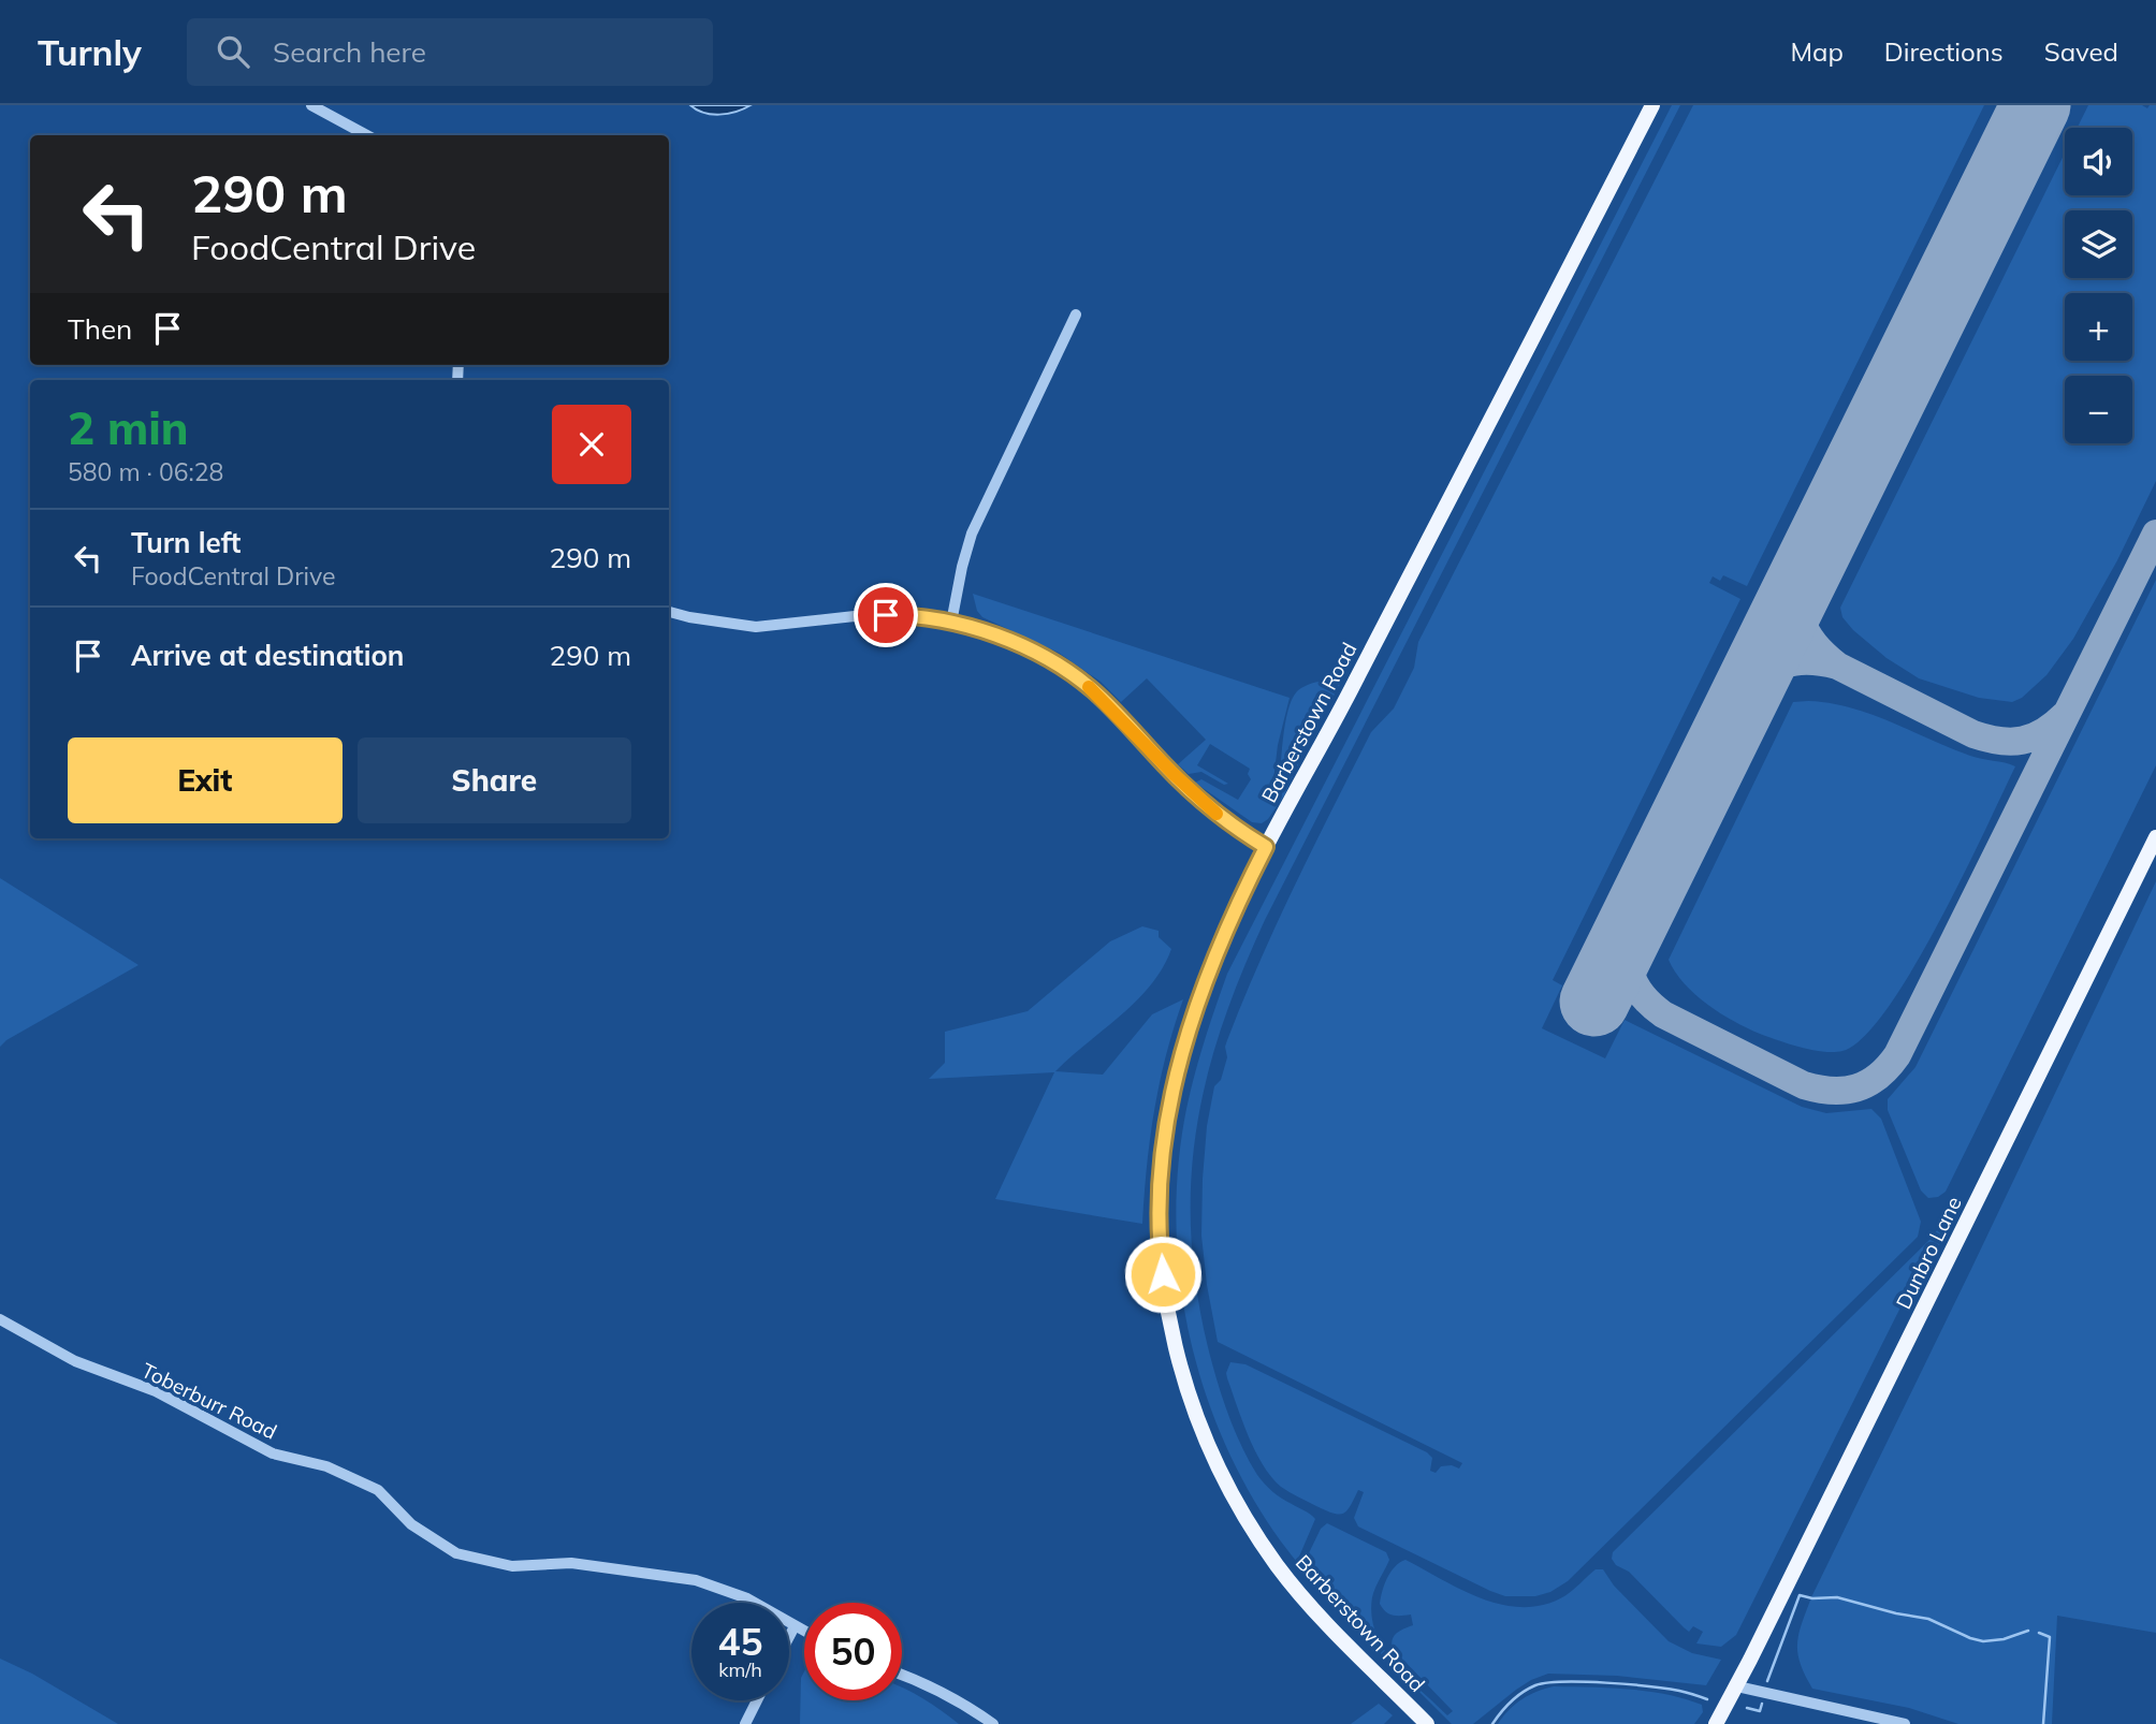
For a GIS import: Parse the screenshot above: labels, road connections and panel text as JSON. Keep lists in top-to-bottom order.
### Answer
{
  "streets": {
    "main road": ["Barberstown Road", "Dunbro Lane"],
    "street": ["Toberburr Road"]
  },
  "page": {
    "header": "Turnly",
    "search": "Search here",
    "nav": ["Map", "Directions", "Saved"],
    "map_buttons": ["+", "−"],
    "turn": ["290 m", "FoodCentral Drive"],
    "then": "Then",
    "heading": ["2 min", "580 m · 06:28"],
    "list": [
      {
        "name": "Turn left",
        "note": "FoodCentral Drive",
        "value": "290 m"
      },
      {
        "name": "Arrive at destination",
        "value": "290 m"
      }
    ],
    "buttons": ["Exit", "Share"],
    "speed": "45 km/h",
    "limit": "50"
  }
}
